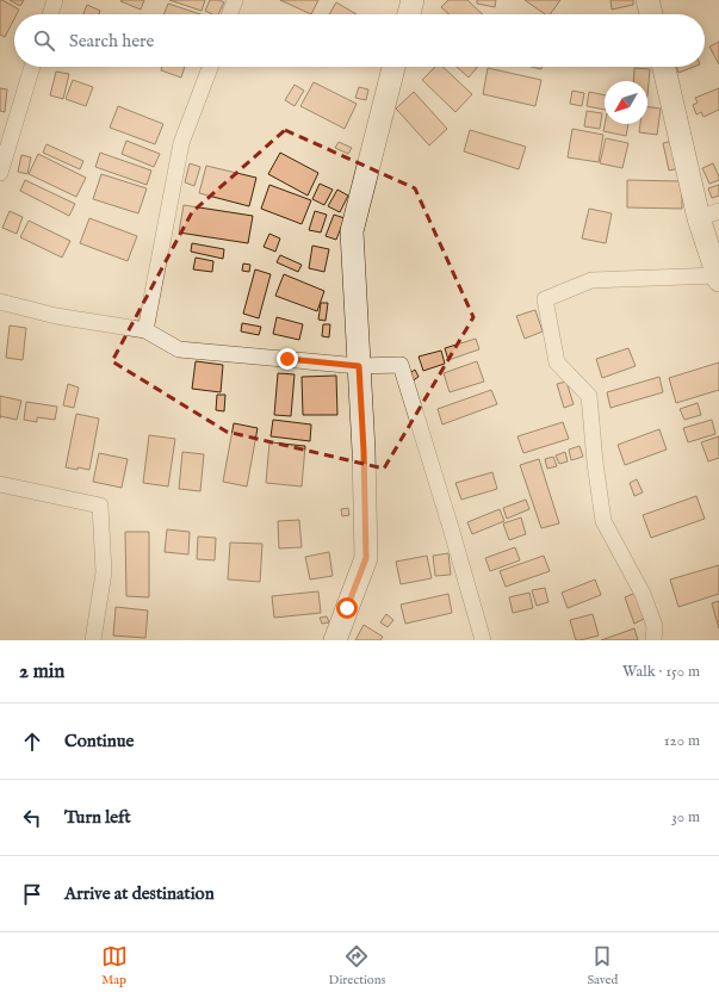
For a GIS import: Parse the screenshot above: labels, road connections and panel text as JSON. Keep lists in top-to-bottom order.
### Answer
{
  "north": "bottom left",
  "page": {
    "search": "Search here",
    "heading": ["2 min", "Walk · 150 m"],
    "list": [
      ["Continue", "120 m"],
      ["Turn left", "30 m"],
      "Arrive at destination"
    ],
    "nav": ["Map", "Directions", "Saved"]
  }
}
